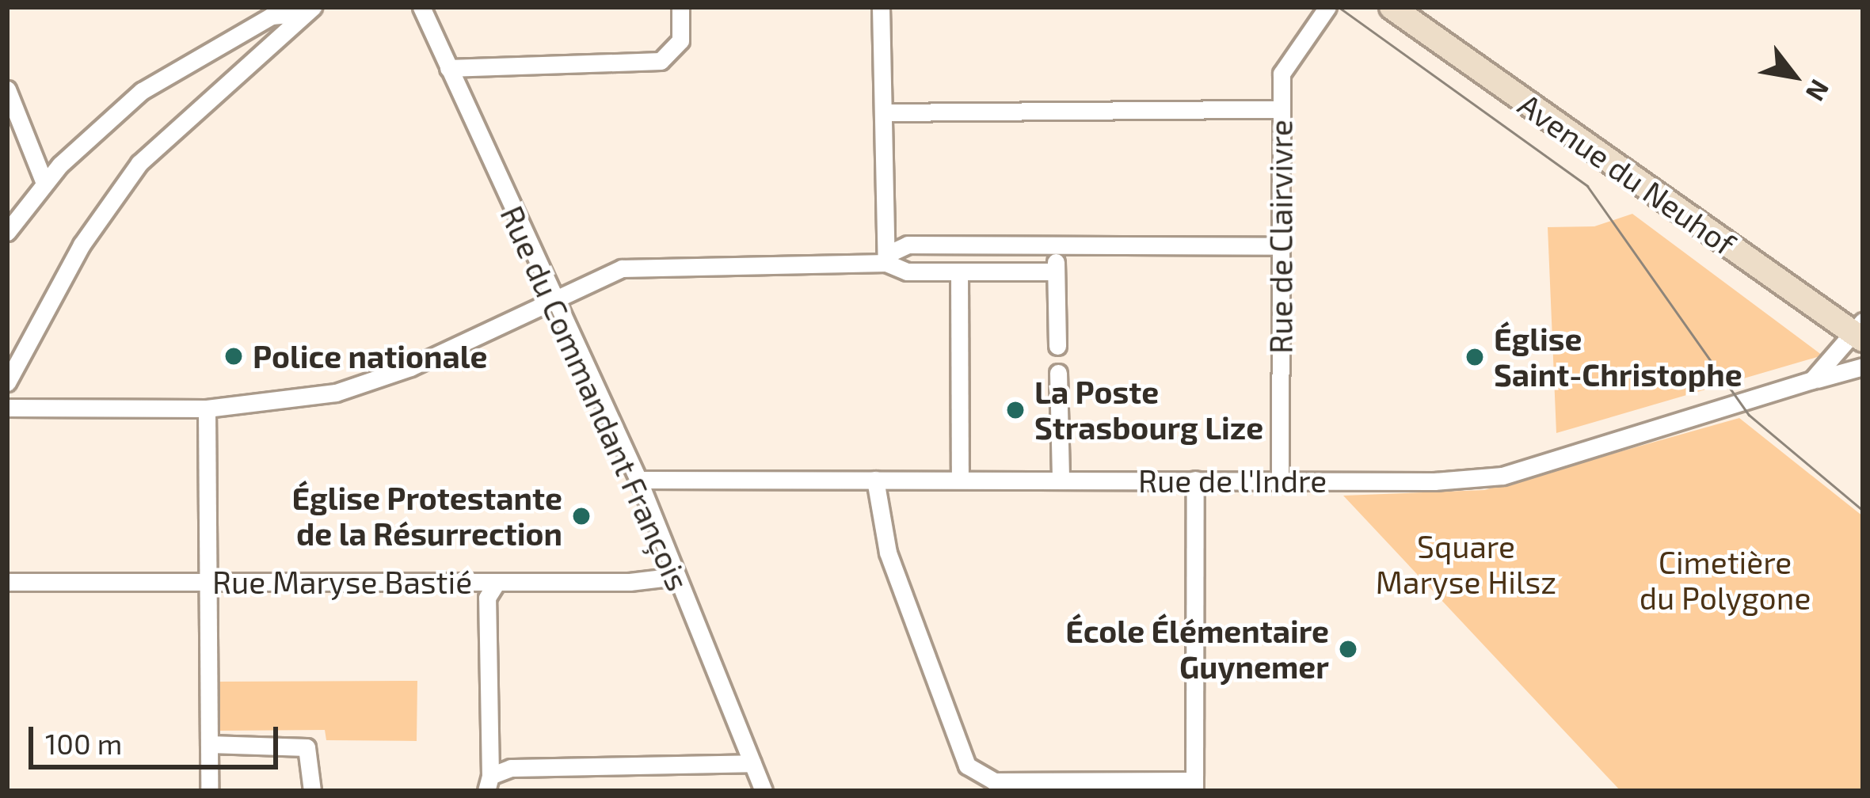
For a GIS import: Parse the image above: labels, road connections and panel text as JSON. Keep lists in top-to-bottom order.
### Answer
{
  "streets": {
    "street": [
      "Avenue du Neuhof",
      "Rue de Clairvivre",
      "Rue du Commandant François",
      "Rue de l'Indre",
      "Rue Maryse Bastié"
    ]
  },
  "crossings": [
    ["Rue de Clairvivre", "Rue de l'Indre"],
    ["Rue du Commandant François", "Rue de l'Indre"],
    ["Rue du Commandant François", "Rue Maryse Bastié"]
  ],
  "parks": ["Square Maryse Hilsz", "Cimetière du Polygone"],
  "places": [
    "Police nationale",
    "Église Saint-Christophe",
    "La Poste Strasbourg Lize",
    "Église Protestante de la Résurrection",
    "École Élémentaire Guynemer"
  ],
  "scale_bar": "100 m",
  "north": "bottom right"
}
